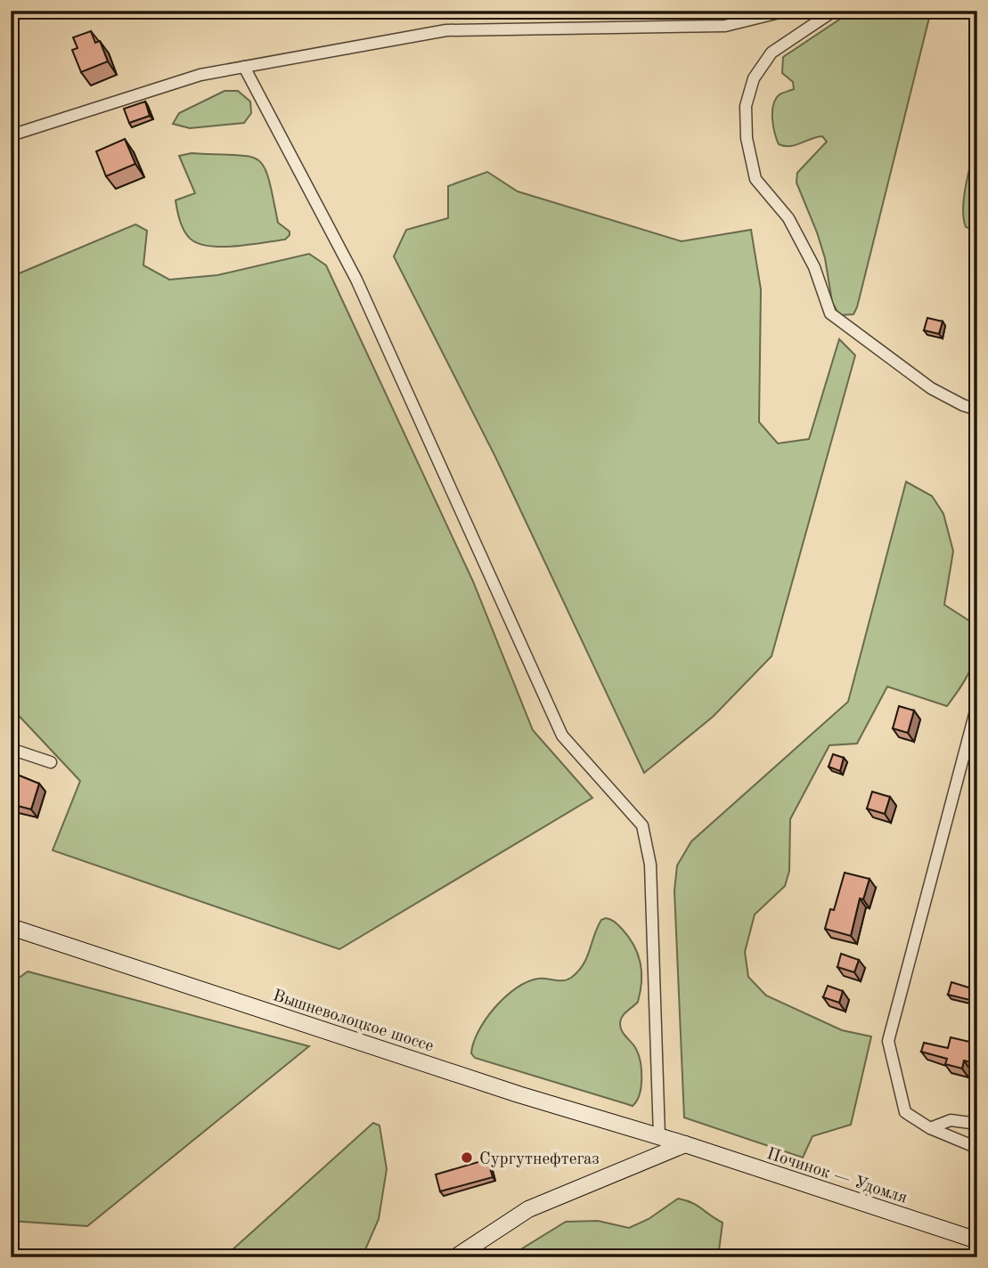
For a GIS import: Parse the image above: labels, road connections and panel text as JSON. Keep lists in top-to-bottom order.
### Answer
{
  "streets": {
    "main road": ["Вышневолоцкое шоссе", "Починок — Удомля"]
  },
  "crossings": [
    ["Вышневолоцкое шоссе", "Починок — Удомля"]
  ],
  "places": ["Сургутнефтегаз"]
}
